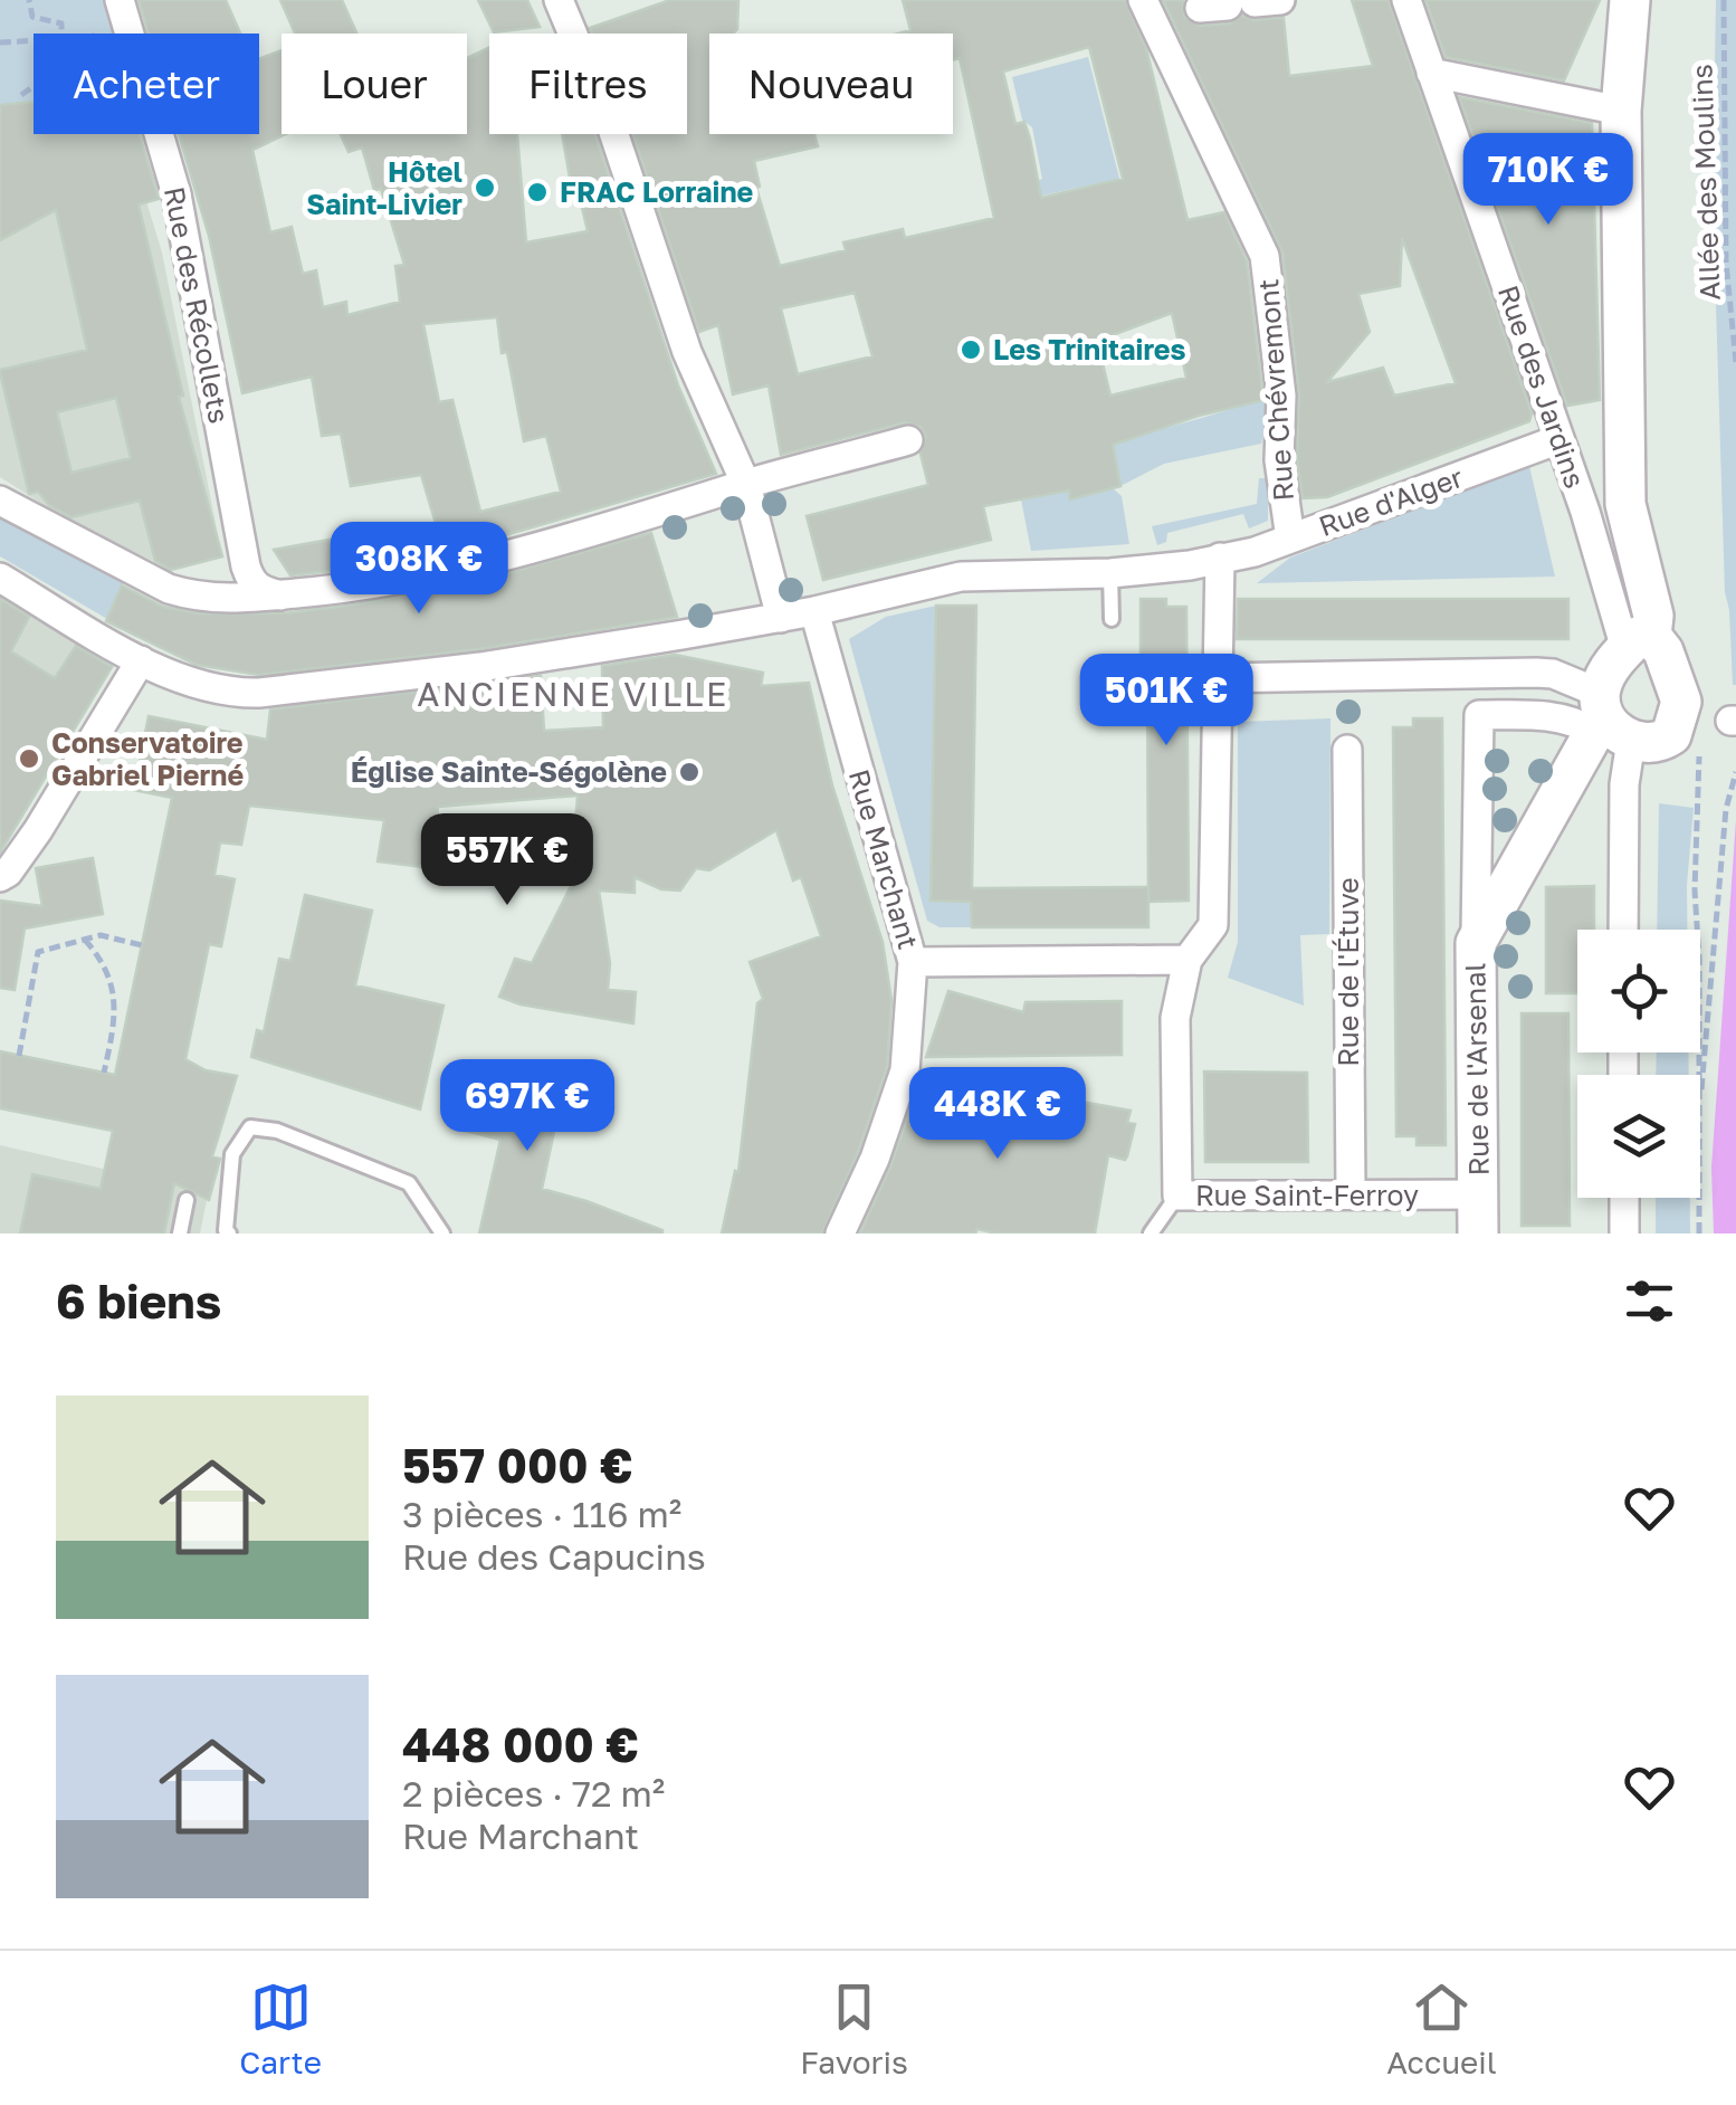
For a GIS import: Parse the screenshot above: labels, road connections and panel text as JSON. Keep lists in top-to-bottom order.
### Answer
{
  "streets": {
    "street": [
      "Rue des Récollets",
      "Rue des Jardins",
      "Rue Chévremont",
      "Rue d'Alger",
      "Rue Marchant",
      "Rue de l'Étuve",
      "Rue de l'Arsenal",
      "Rue Saint-Ferroy"
    ],
    "path": ["Allée des Moulins"]
  },
  "crossings": [
    ["Rue des Jardins", "Rue d'Alger"],
    ["Rue des Jardins", "Rue de l'Arsenal"],
    ["Rue Chévremont", "Rue d'Alger"],
    ["Rue d'Alger", "Rue Marchant"],
    ["Rue d'Alger", "Rue Saint-Ferroy"],
    ["Rue de l'Étuve", "Rue Saint-Ferroy"],
    ["Rue de l'Arsenal", "Rue Saint-Ferroy"]
  ],
  "districts": ["ANCIENNE VILLE"],
  "places": [
    "Hôtel Saint-Livier",
    "FRAC Lorraine",
    "Les Trinitaires",
    "Conservatoire Gabriel Pierné",
    "Église Sainte-Ségolène"
  ],
  "page": {
    "chip": [
      "Acheter",
      "Louer",
      "Filtres",
      "Nouveau"
    ],
    "price": [
      "710K €",
      "308K €",
      "501K €",
      "557K €",
      "697K €",
      "448K €"
    ],
    "heading": "6 biens",
    "list": [
      {
        "name": "557 000 €",
        "note": "3 pièces · 116 m² · Rue des Capucins"
      },
      {
        "name": "448 000 €",
        "note": "2 pièces · 72 m² · Rue Marchant"
      }
    ],
    "tabs": ["Carte", "Favoris", "Accueil"]
  }
}
